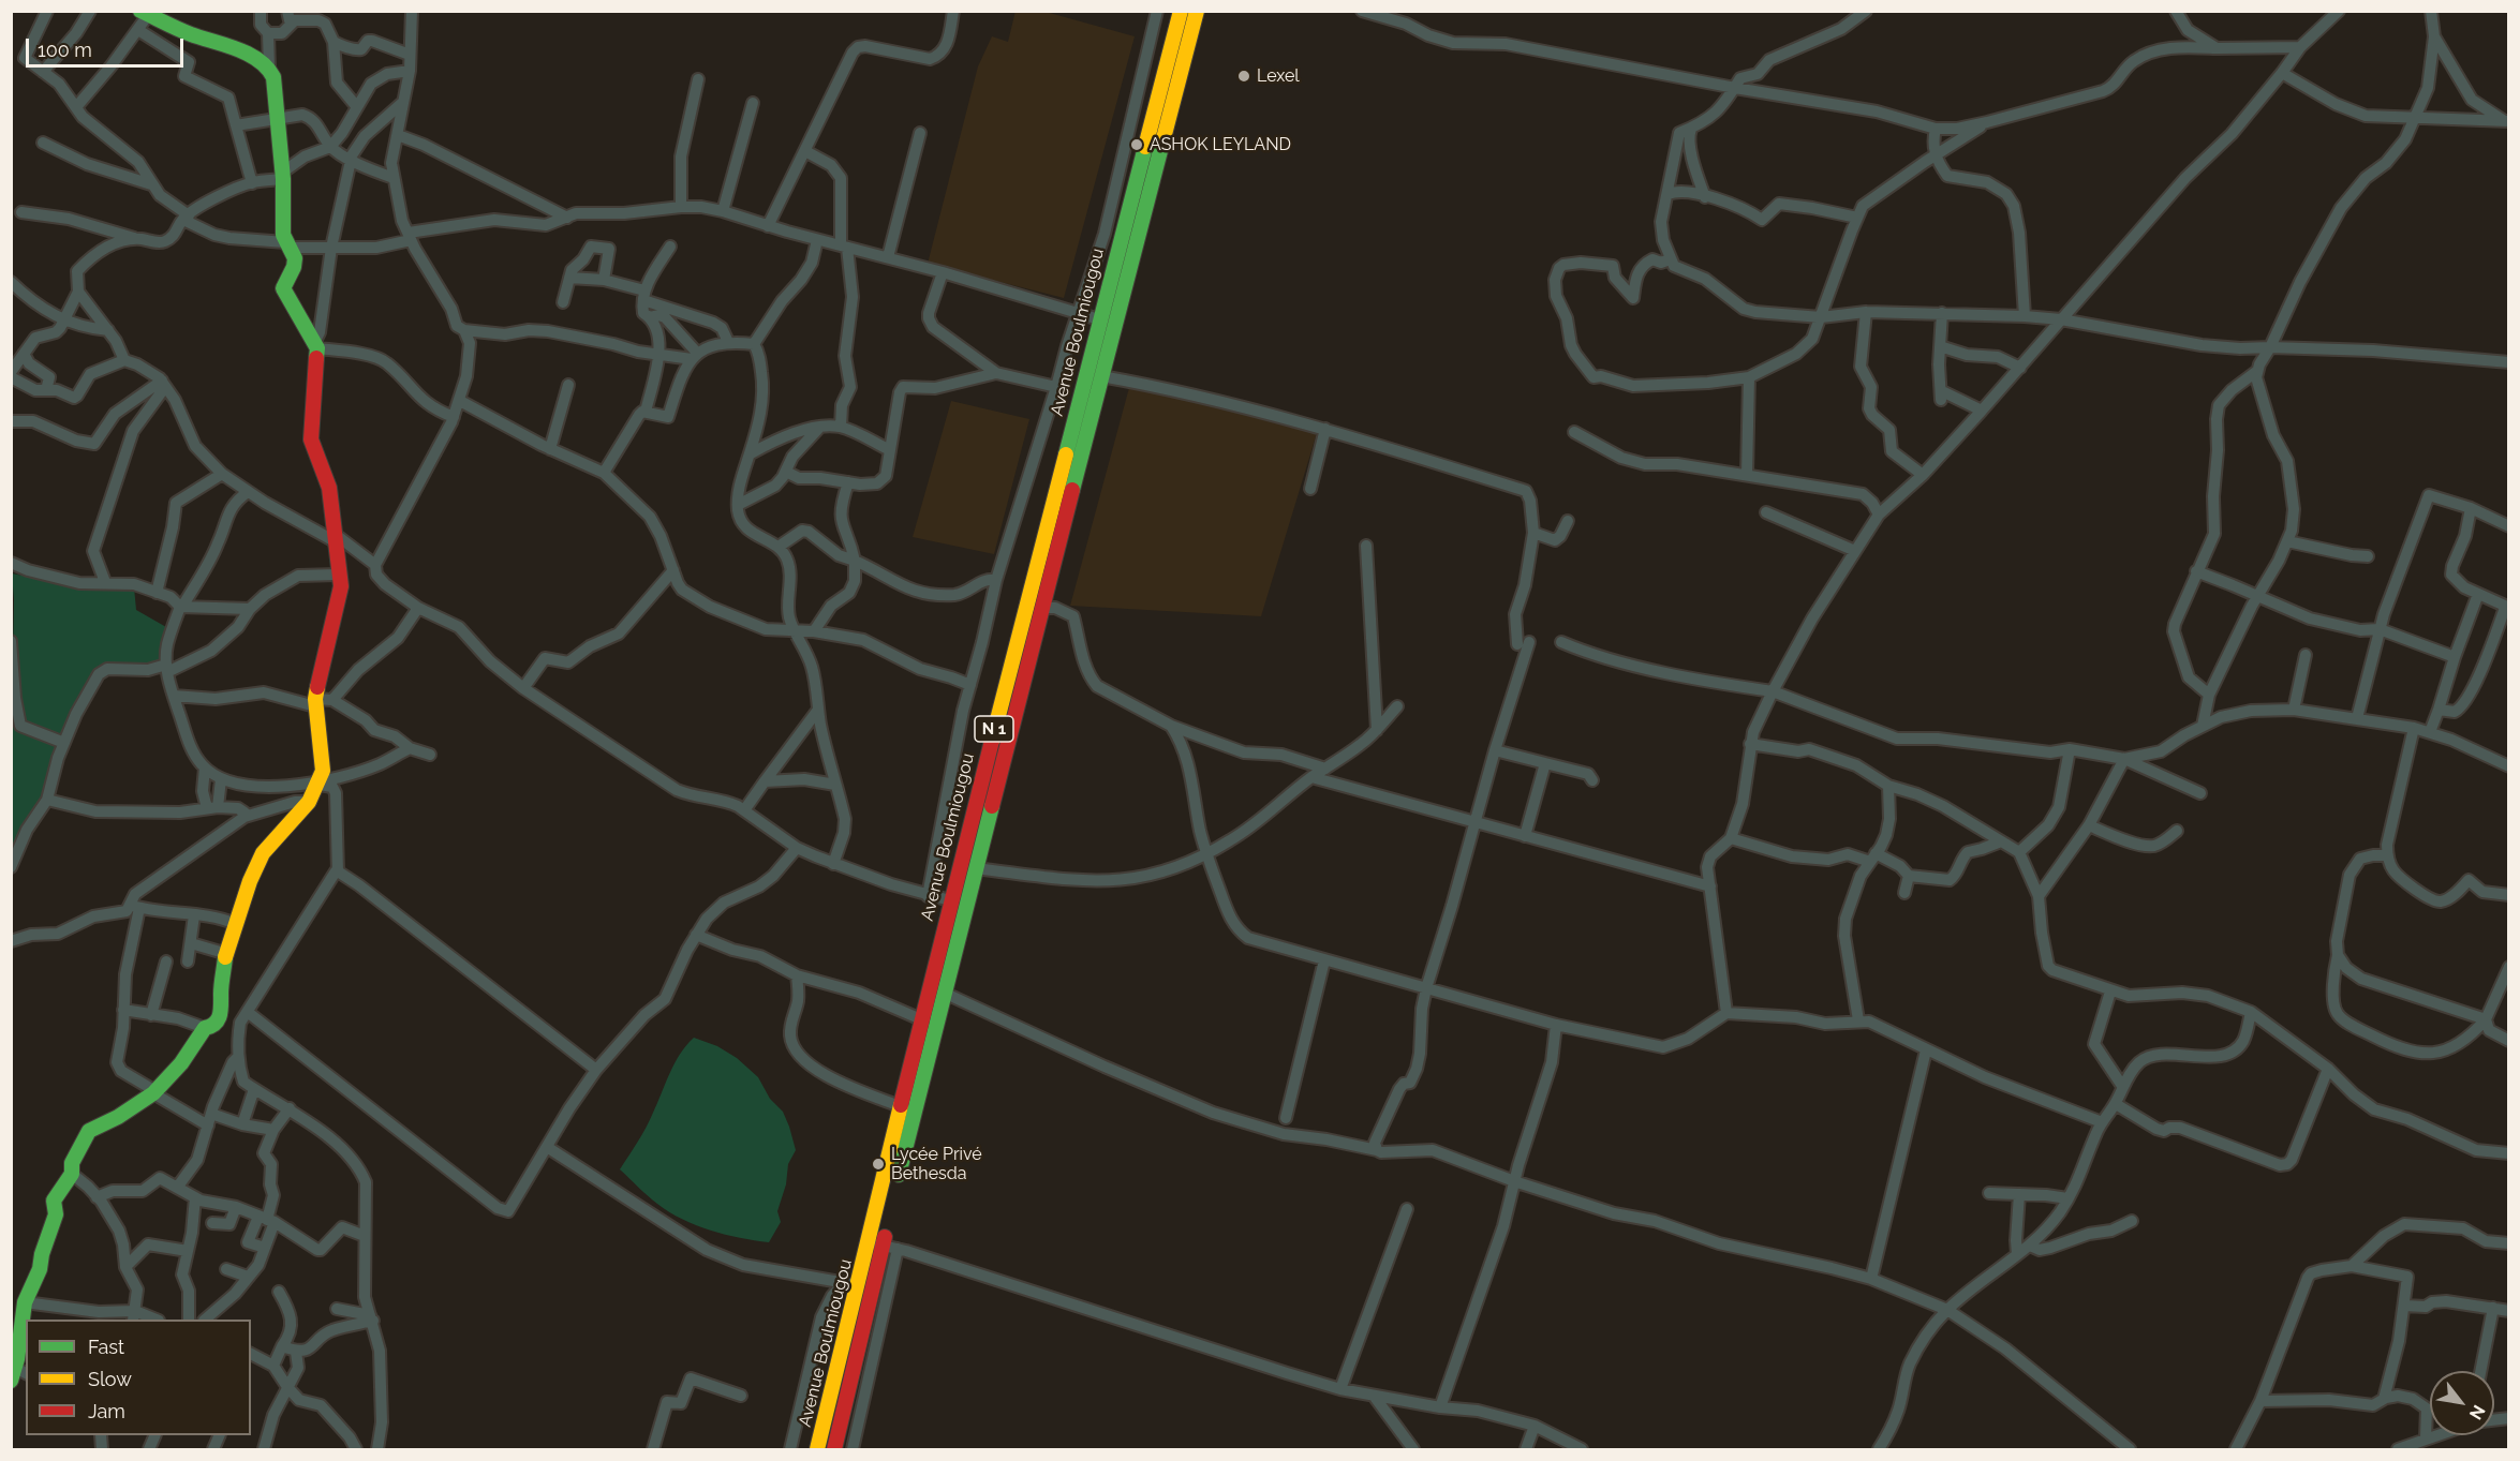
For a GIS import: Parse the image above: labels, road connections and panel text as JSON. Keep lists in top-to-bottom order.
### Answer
{
  "streets": {
    "main road": ["Avenue Boulmiougou", "N 1"]
  },
  "places": ["Lexel", "ASHOK LEYLAND", "Lycée Privé Bethesda"],
  "legend": ["Fast", "Slow", "Jam"],
  "scale_bar": "100 m",
  "north": "bottom right"
}
